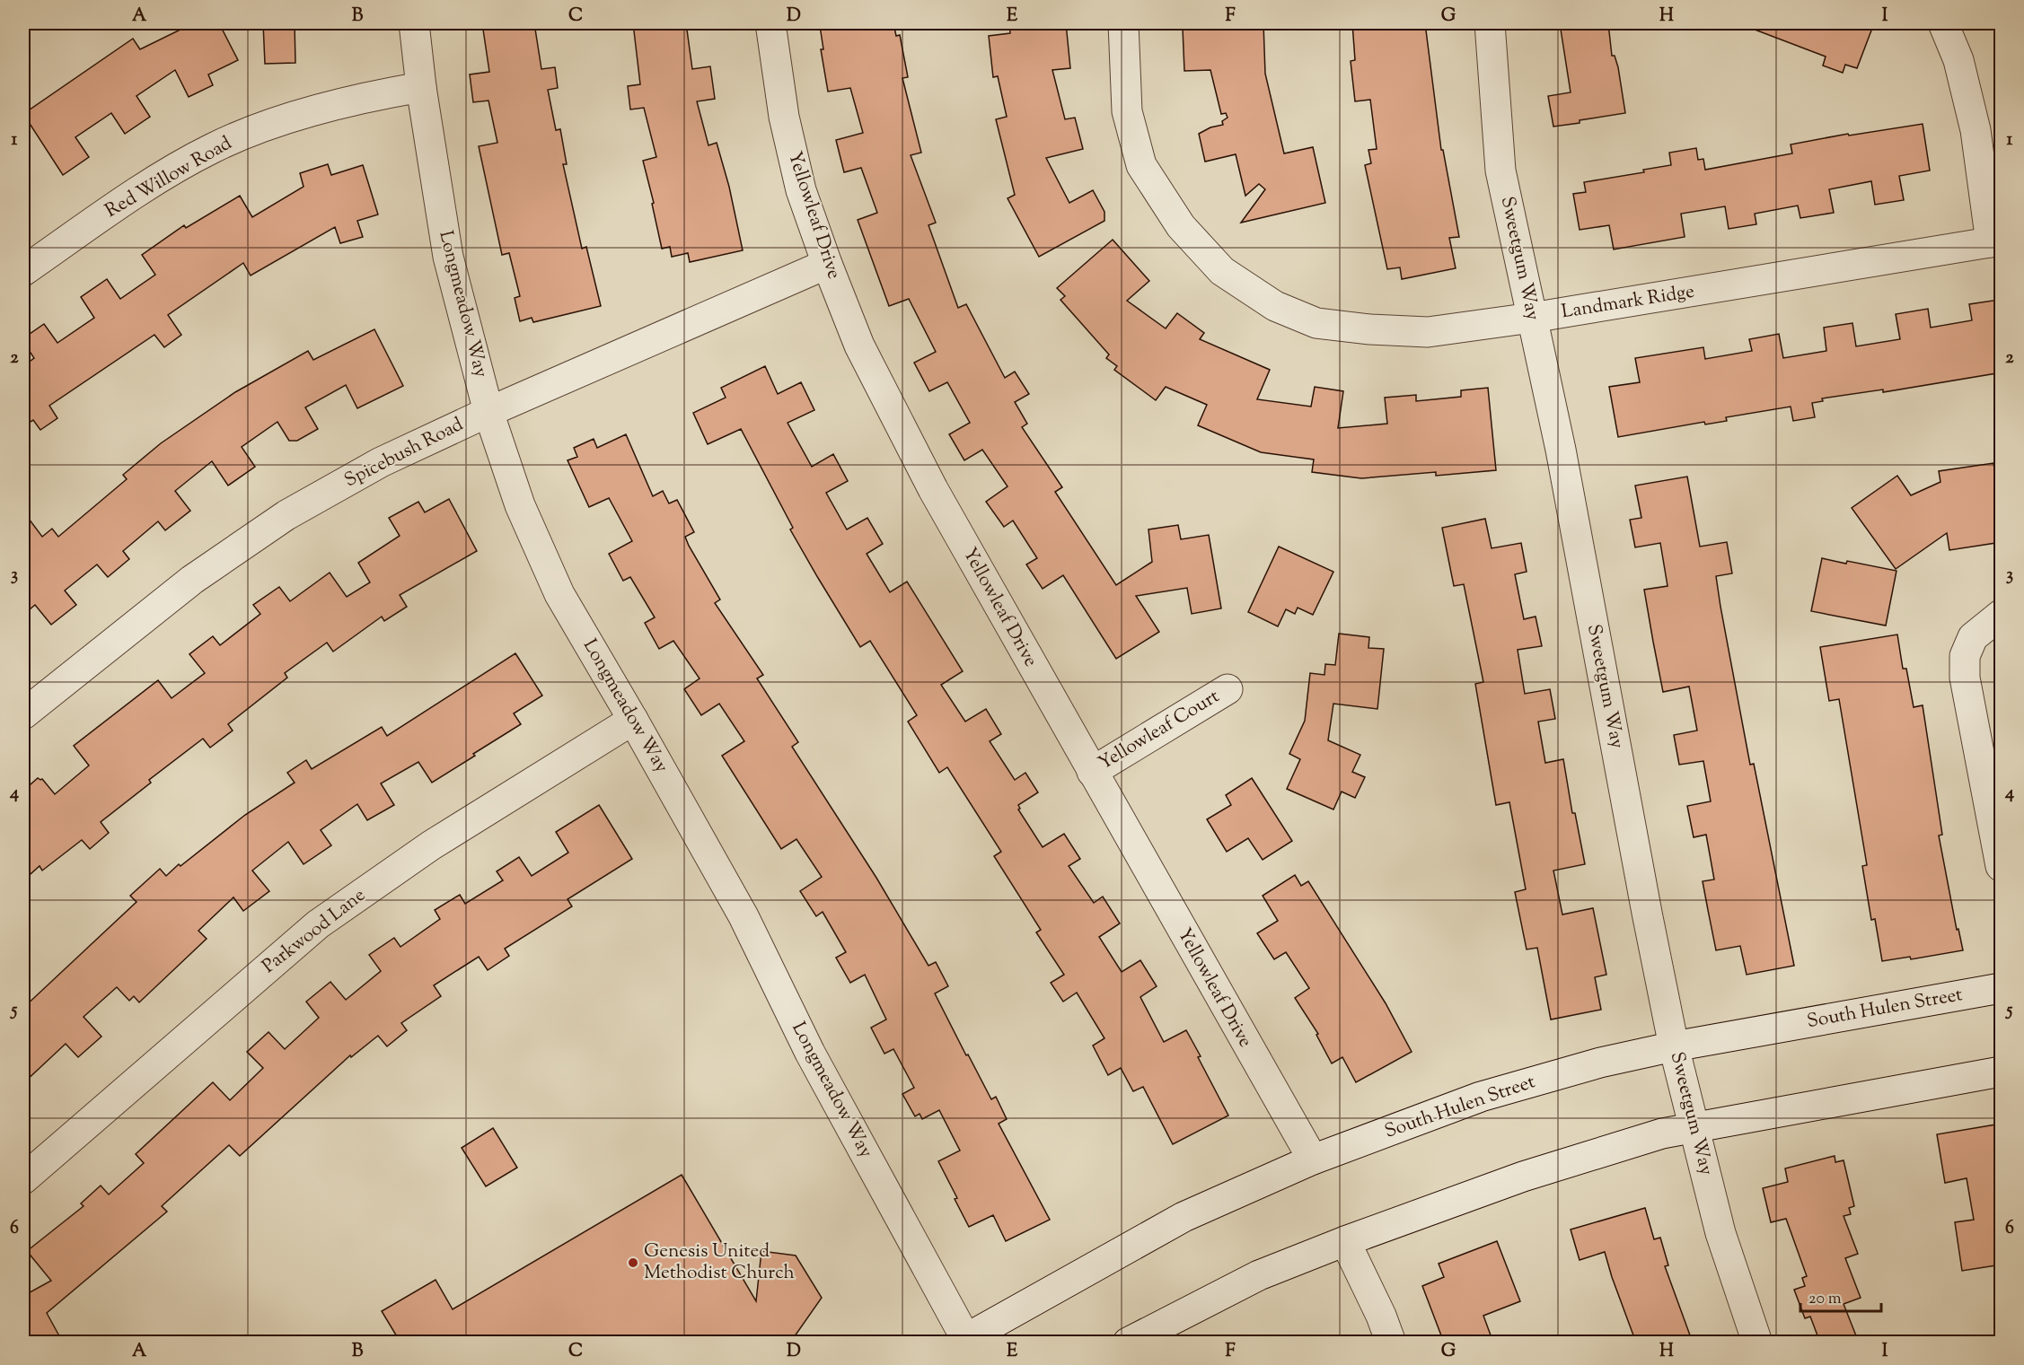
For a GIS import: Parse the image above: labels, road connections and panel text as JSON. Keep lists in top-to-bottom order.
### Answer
{
  "streets": {
    "street": [
      "Red Willow Road",
      "Yellowleaf Drive",
      "Sweetgum Way",
      "Landmark Ridge",
      "Longmeadow Way",
      "Spicebush Road",
      "Yellowleaf Court",
      "Parkwood Lane",
      "South Hulen Street"
    ]
  },
  "crossings": [
    ["Red Willow Road", "Longmeadow Way"],
    ["Yellowleaf Drive", "Spicebush Road"],
    ["Yellowleaf Drive", "Yellowleaf Court"],
    ["Yellowleaf Drive", "South Hulen Street"],
    ["Sweetgum Way", "Landmark Ridge"],
    ["Sweetgum Way", "South Hulen Street"],
    ["Longmeadow Way", "Spicebush Road"],
    ["Longmeadow Way", "Parkwood Lane"],
    ["Longmeadow Way", "South Hulen Street"]
  ],
  "places": ["Genesis United Methodist Church"],
  "scale_bar": "20 m",
  "grid": {
    "columns": [
      "A",
      "B",
      "C",
      "D",
      "E",
      "F",
      "G",
      "H",
      "I"
    ],
    "rows": [
      "1",
      "2",
      "3",
      "4",
      "5",
      "6"
    ]
  }
}
